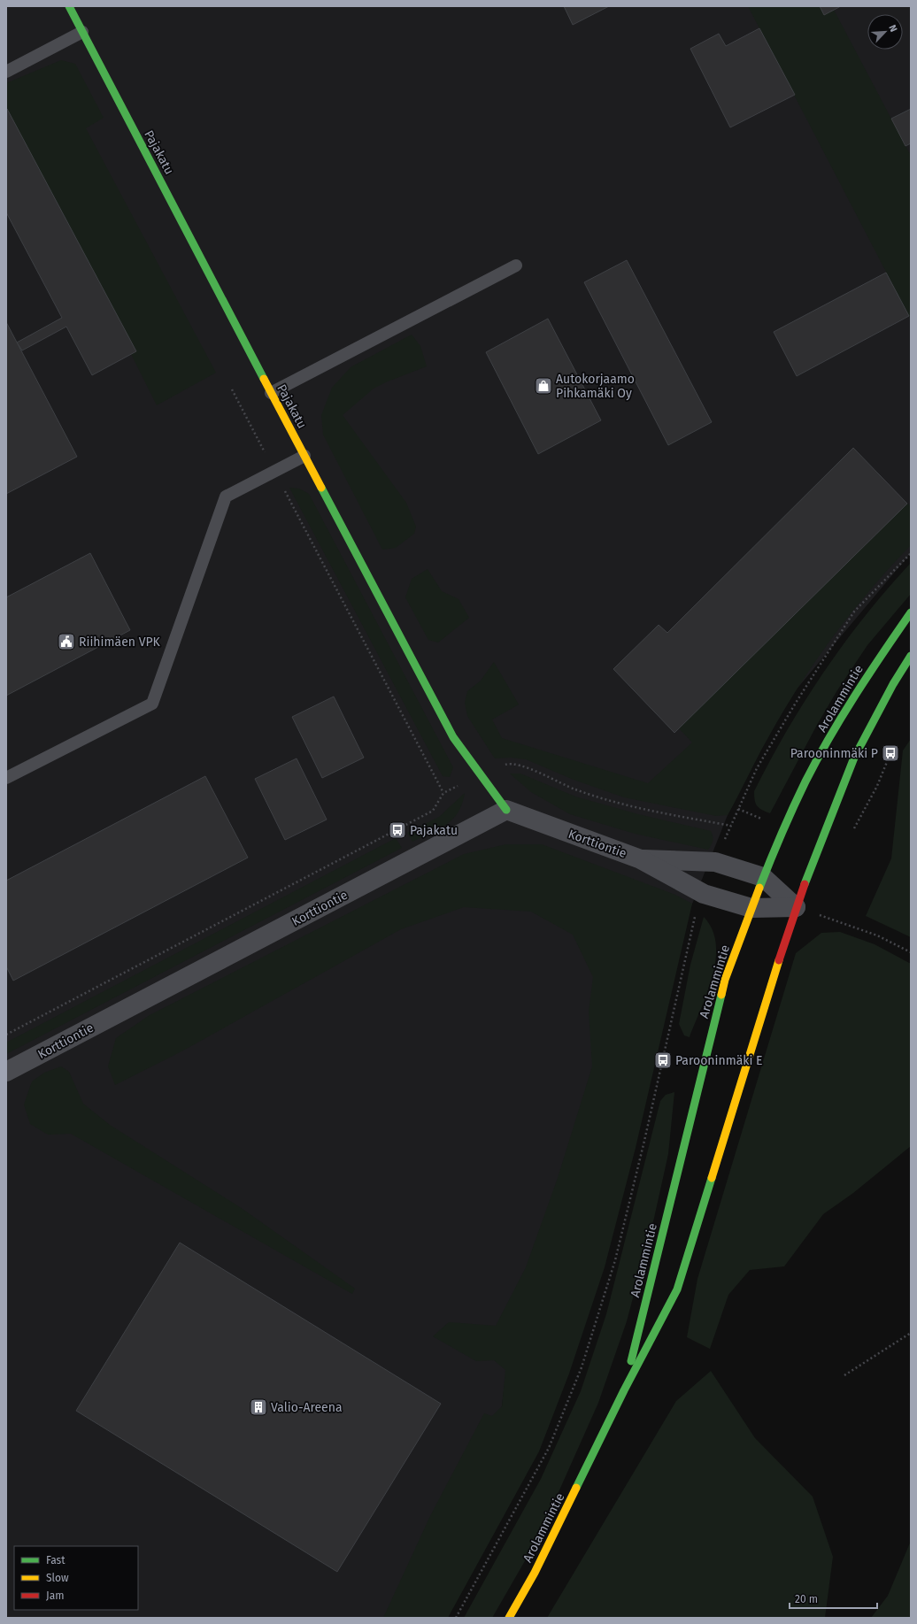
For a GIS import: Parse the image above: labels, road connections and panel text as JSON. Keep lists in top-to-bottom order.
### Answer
{
  "streets": {
    "street": ["Pajakatu", "Arolammintie", "Korttiontie"]
  },
  "crossings": [
    ["Pajakatu", "Korttiontie"],
    ["Arolammintie", "Korttiontie"]
  ],
  "places": {
    "shop": ["Autokorjaamo Pihkamäki Oy"],
    "public building": ["Riihimäen VPK"],
    "bus stop": ["Parooninmäki P", "Pajakatu", "Parooninmäki E"],
    "building": ["Valio-Areena"]
  },
  "legend": ["Fast", "Slow", "Jam"],
  "scale_bar": "20 m",
  "north": "top right"
}
